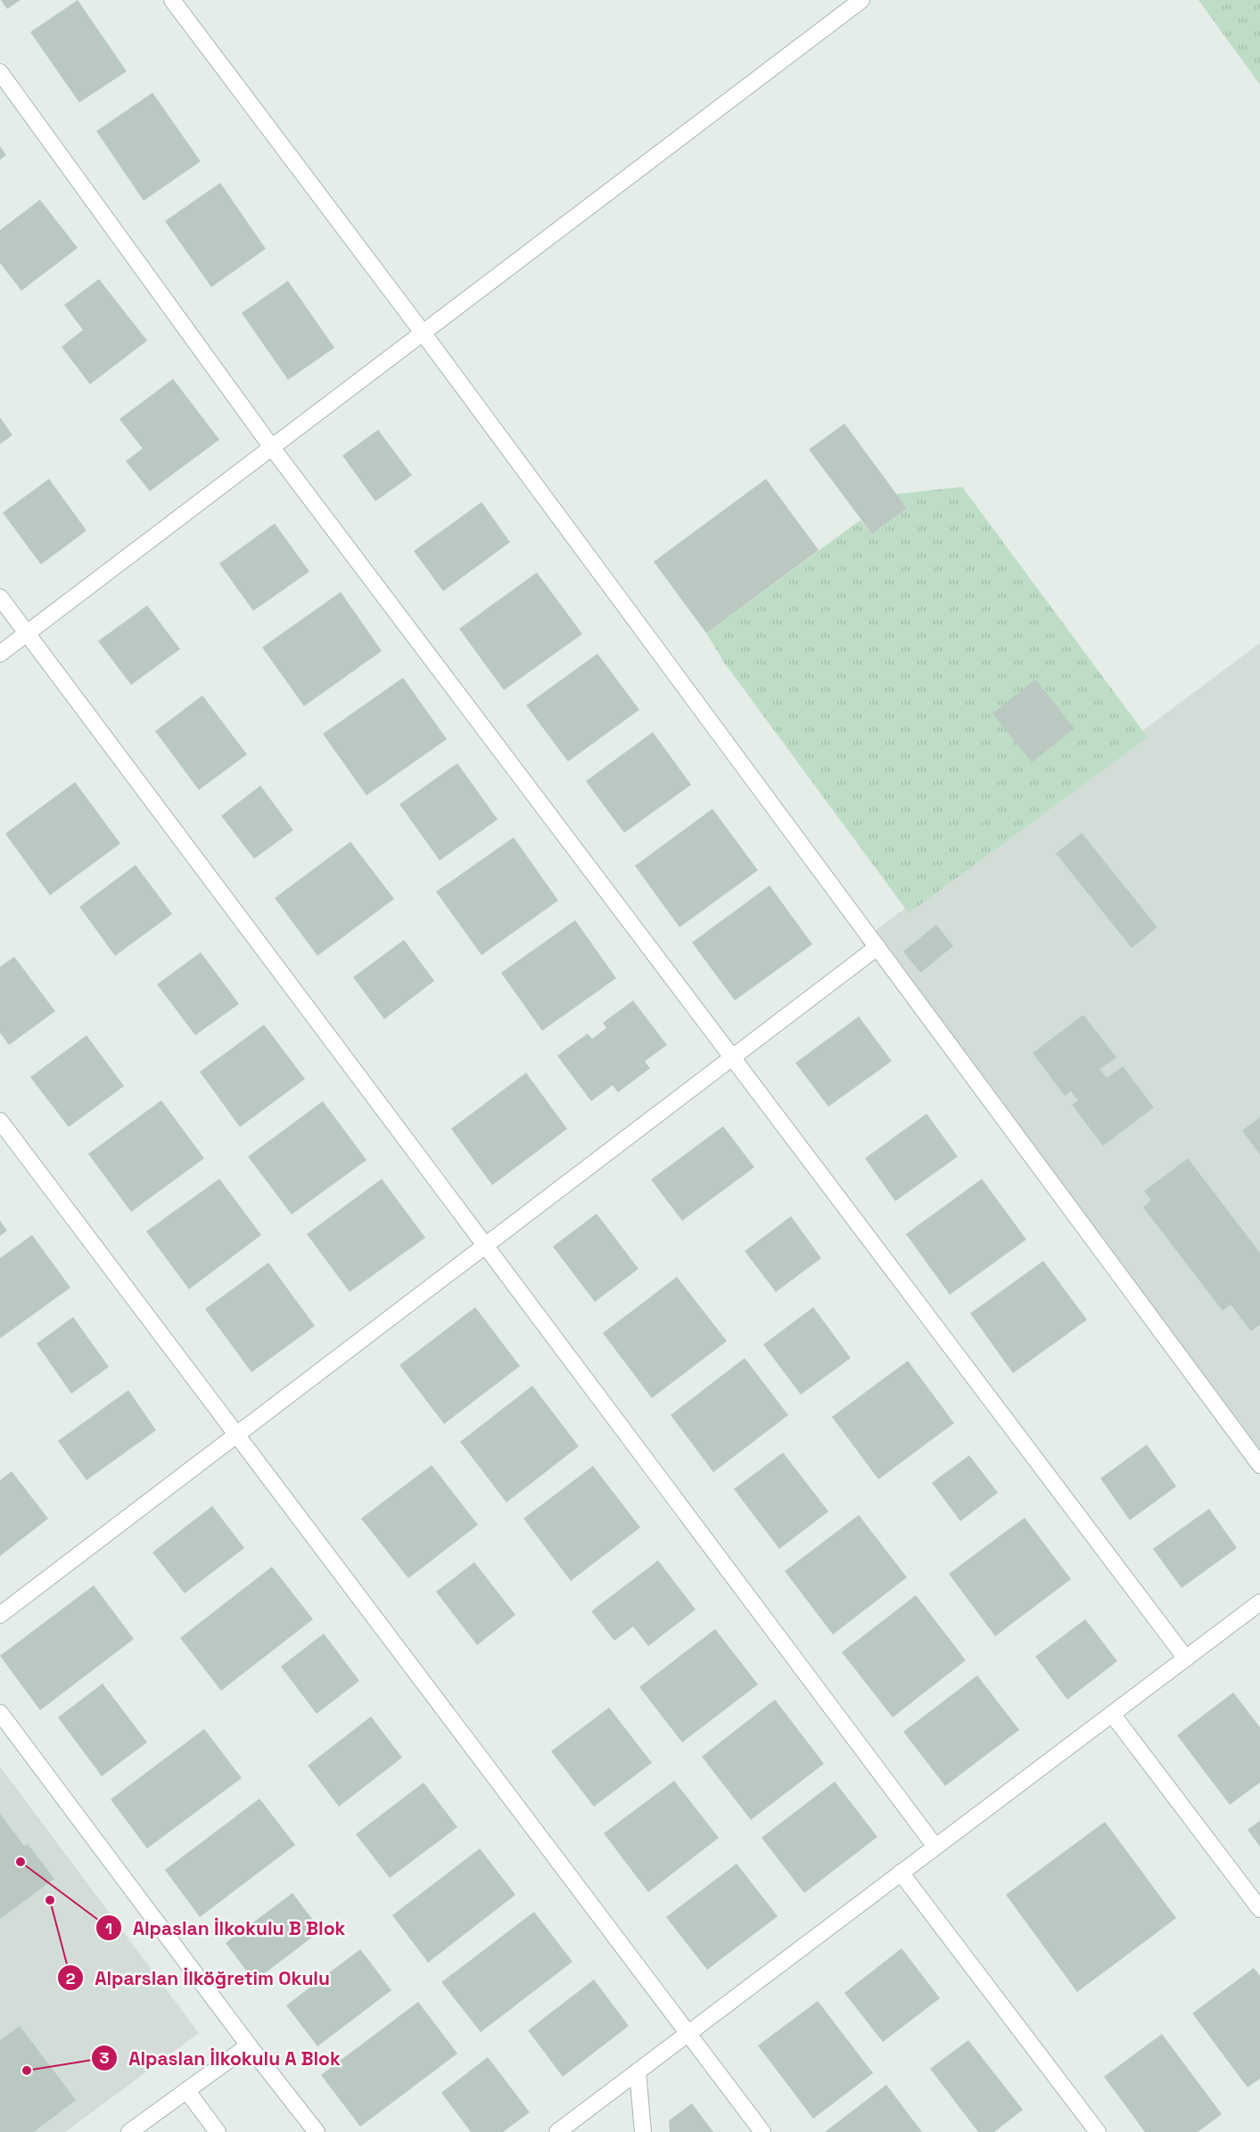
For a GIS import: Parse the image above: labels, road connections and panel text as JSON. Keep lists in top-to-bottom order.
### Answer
{
  "places": ["Alpaslan İlkokulu B Blok", "Alparslan İlköğretim Okulu", "Alpaslan İlkokulu A Blok"]
}
